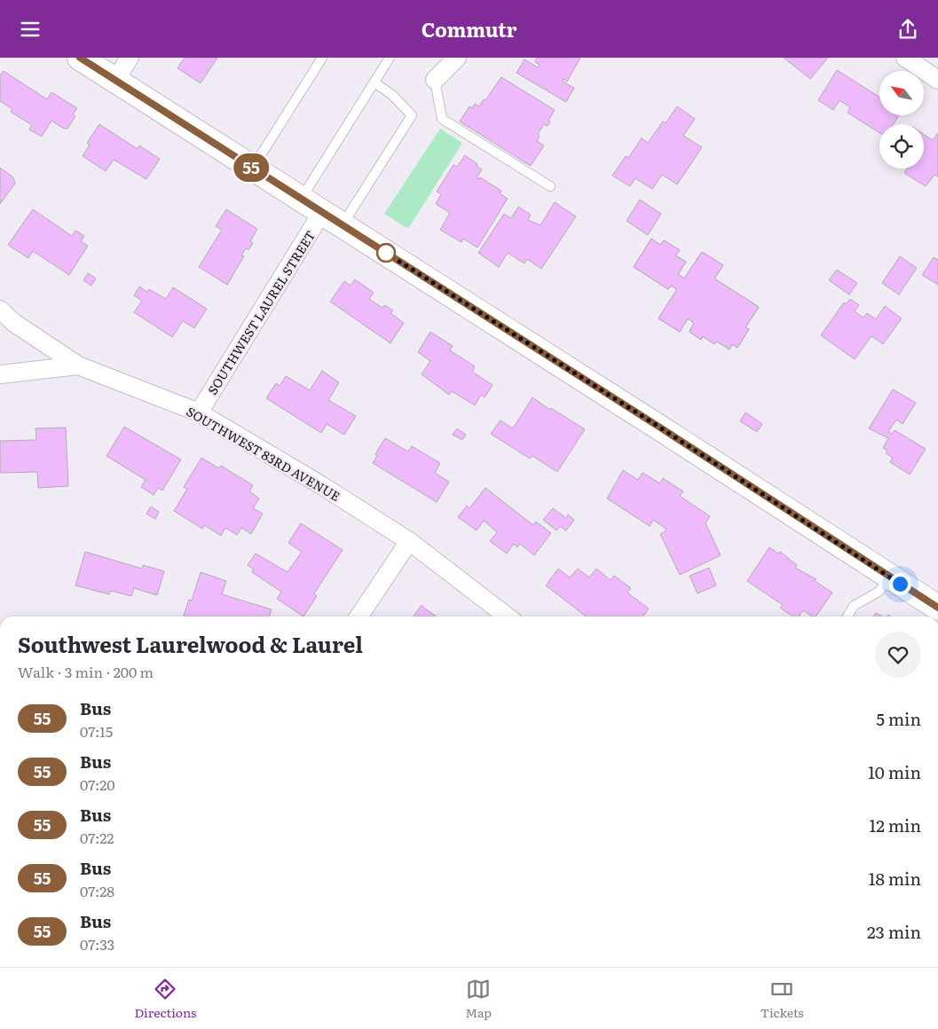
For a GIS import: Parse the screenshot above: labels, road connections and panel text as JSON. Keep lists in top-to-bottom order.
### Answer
{
  "streets": {
    "street": ["SOUTHWEST LAUREL STREET", "SOUTHWEST 83RD AVENUE"]
  },
  "crossings": [
    ["SOUTHWEST LAUREL STREET", "SOUTHWEST 83RD AVENUE"]
  ],
  "lines": ["bus line 55"],
  "north": "top left",
  "page": {
    "header": "Commutr",
    "on_map": "55",
    "heading": ["Southwest Laurelwood & Laurel", "Walk · 3 min · 200 m"],
    "list": [
      {
        "mark": "55",
        "name": "Bus",
        "note": "07:15",
        "value": "5 min"
      },
      {
        "mark": "55",
        "name": "Bus",
        "note": "07:20",
        "value": "10 min"
      },
      {
        "mark": "55",
        "name": "Bus",
        "note": "07:22",
        "value": "12 min"
      },
      {
        "mark": "55",
        "name": "Bus",
        "note": "07:28",
        "value": "18 min"
      },
      {
        "mark": "55",
        "name": "Bus",
        "note": "07:33",
        "value": "23 min"
      }
    ],
    "tabs": ["Directions", "Map", "Tickets"]
  }
}
